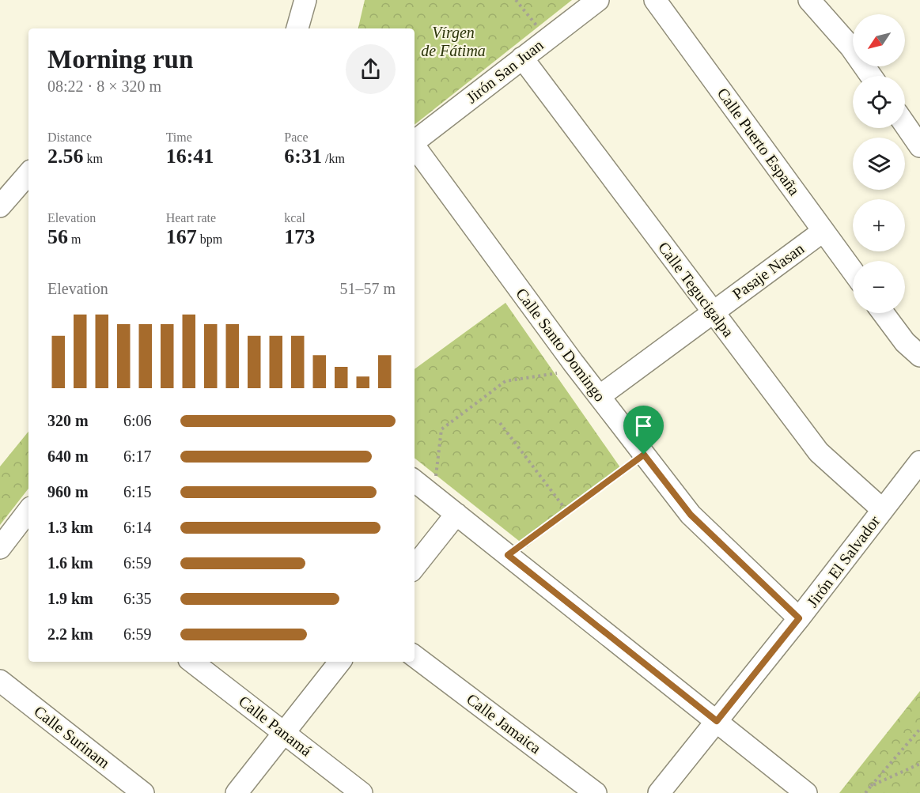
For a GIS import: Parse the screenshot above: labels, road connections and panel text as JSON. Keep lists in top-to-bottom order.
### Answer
{
  "streets": {
    "street": [
      "Jirón San Juan",
      "Calle Puerto España",
      "Pasaje Nasan",
      "Calle Tegucigalpa",
      "Calle Santo Domingo",
      "Jirón El Salvador",
      "Calle Jamaica",
      "Calle Panamá",
      "Calle Surinam"
    ]
  },
  "crossings": [
    ["Jirón San Juan", "Calle Tegucigalpa"],
    ["Calle Puerto España", "Pasaje Nasan"],
    ["Pasaje Nasan", "Calle Tegucigalpa"],
    ["Pasaje Nasan", "Calle Santo Domingo"],
    ["Calle Tegucigalpa", "Jirón El Salvador"],
    ["Calle Santo Domingo", "Jirón El Salvador"]
  ],
  "parks": ["Vírgen de Fátima"],
  "north": "bottom left",
  "page": {
    "map_buttons": ["+", "−"],
    "heading": ["Morning run", "08:22 · 8 × 320 m"],
    "stats": [
      ["Distance", "2.56 km"],
      ["Time", "16:41"],
      ["Pace", "6:31 /km"],
      ["Elevation", "56 m"],
      ["Heart rate", "167 bpm"],
      ["kcal", "173"]
    ],
    "chart": ["Elevation", "51–57 m"],
    "list": [
      {
        "name": "320 m",
        "note": "6:06"
      },
      {
        "name": "640 m",
        "note": "6:17"
      },
      {
        "name": "960 m",
        "note": "6:15"
      },
      {
        "name": "1.3 km",
        "note": "6:14"
      },
      {
        "name": "1.6 km",
        "note": "6:59"
      },
      {
        "name": "1.9 km",
        "note": "6:35"
      },
      {
        "name": "2.2 km",
        "note": "6:59"
      }
    ]
  }
}
